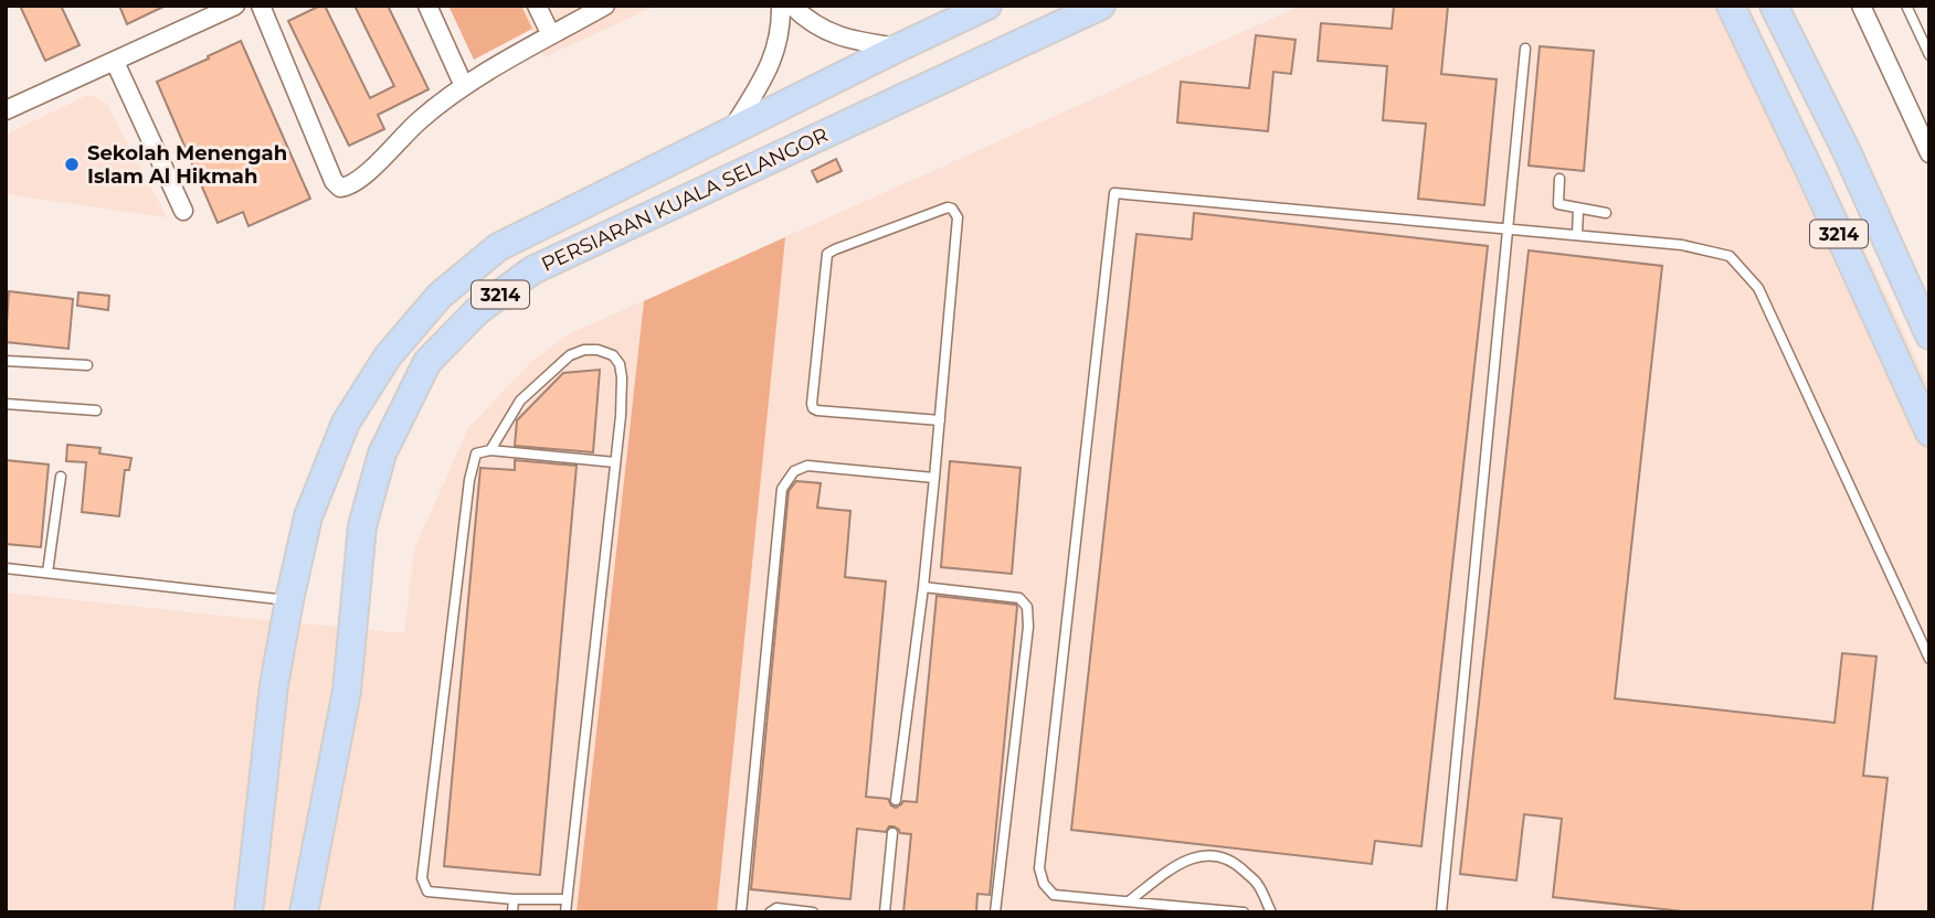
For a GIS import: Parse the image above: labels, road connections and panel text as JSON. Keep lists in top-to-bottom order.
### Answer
{
  "streets": {
    "main road": ["PERSIARAN KUALA SELANGOR", "3214"]
  },
  "places": ["Sekolah Menengah Islam Al Hikmah"]
}
